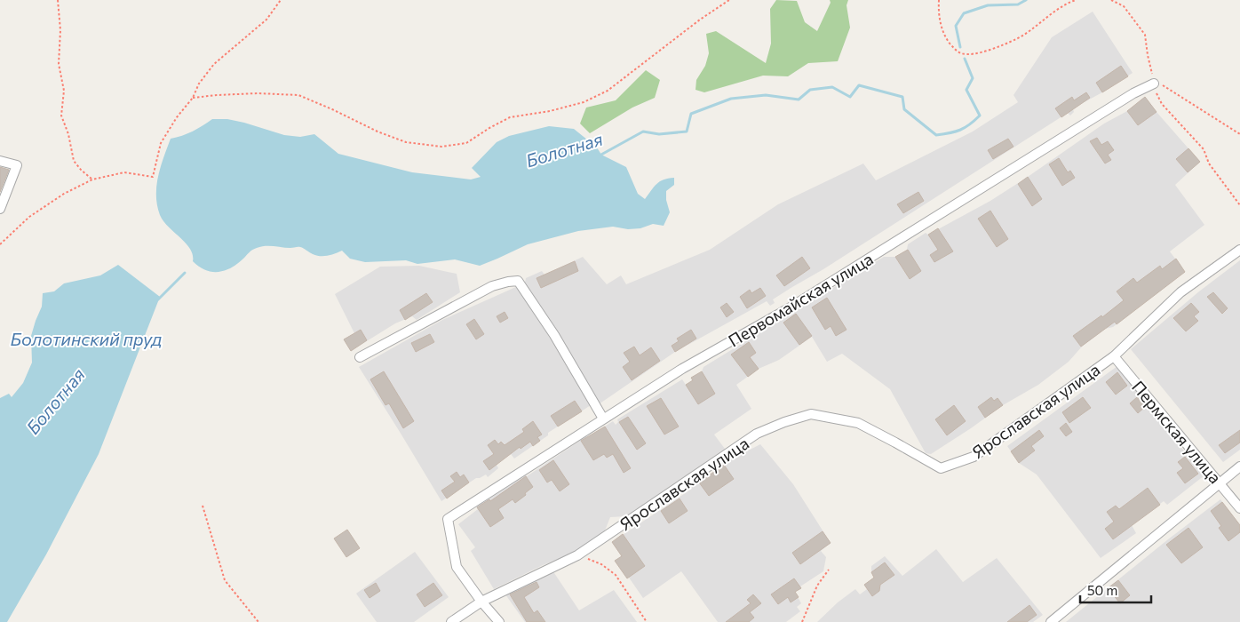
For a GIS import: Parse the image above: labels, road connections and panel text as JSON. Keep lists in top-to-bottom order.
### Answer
{
  "streets": {
    "street": ["Первомайская улица", "Ярославская улица", "Пермская улица"]
  },
  "crossings": [
    ["Первомайская улица", "Ярославская улица"],
    ["Ярославская улица", "Пермская улица"]
  ],
  "water": ["Болотная", "Болотинский пруд"],
  "scale_bar": "50 m"
}
